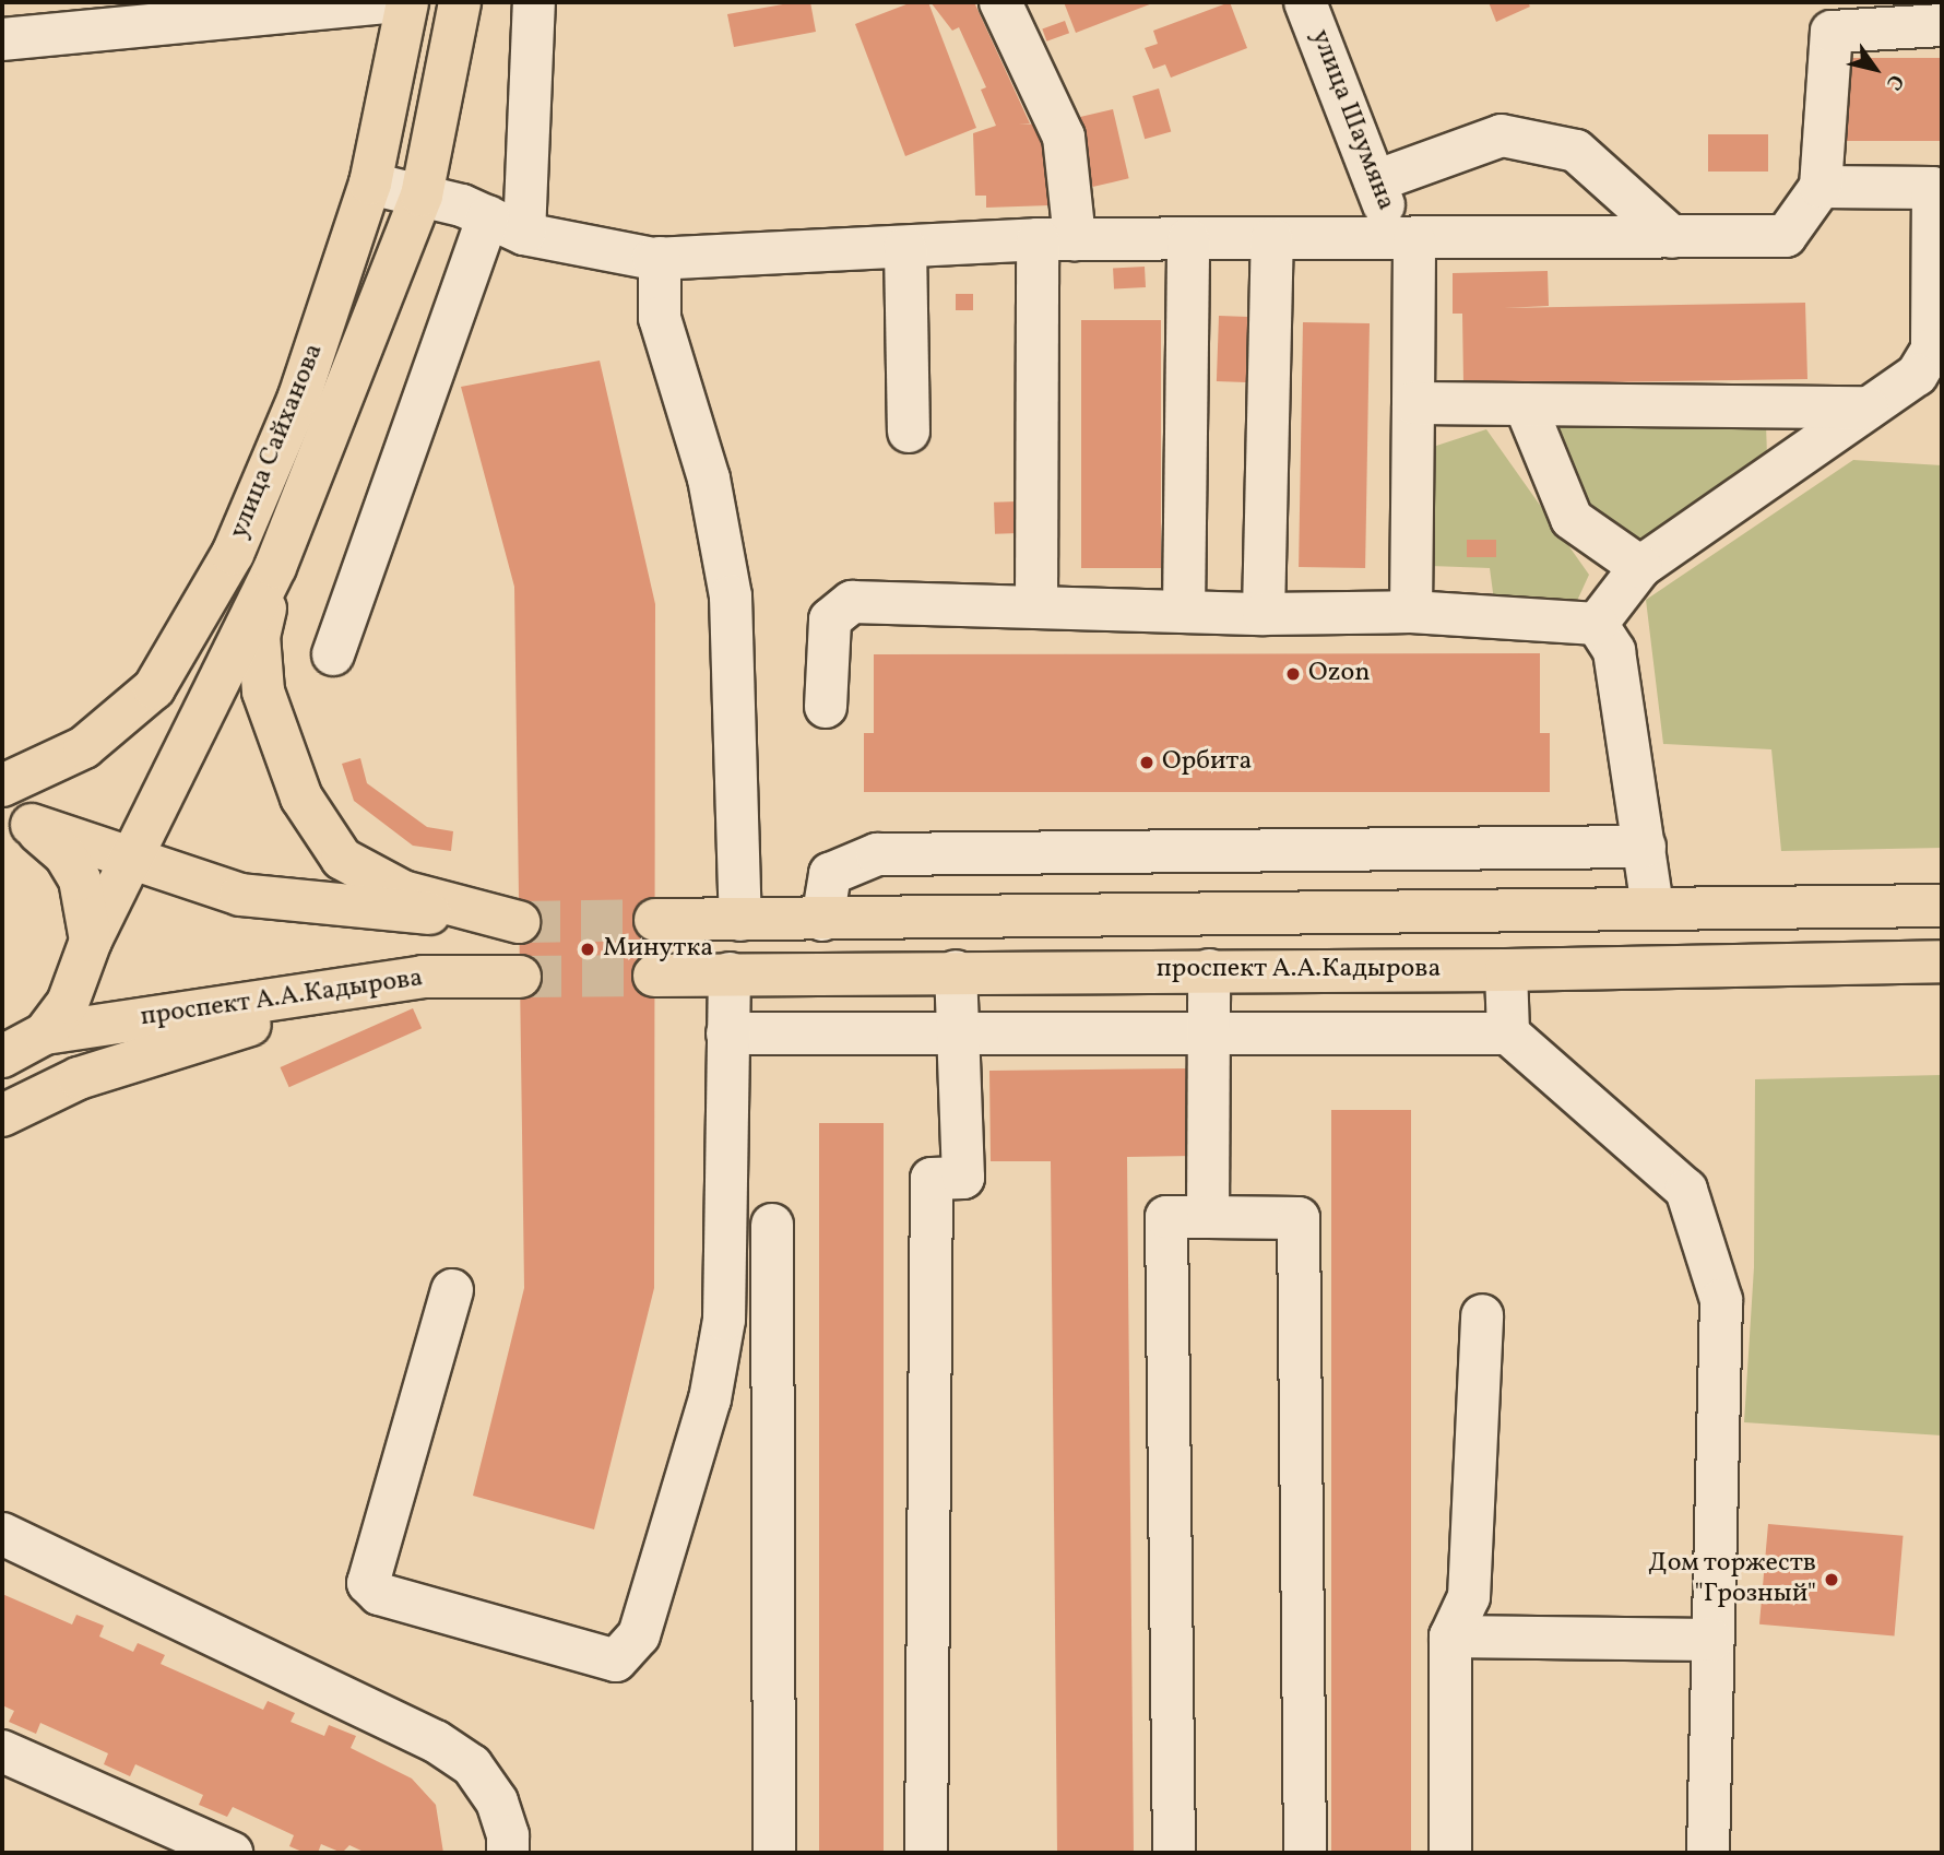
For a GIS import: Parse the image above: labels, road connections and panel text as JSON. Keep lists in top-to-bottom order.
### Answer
{
  "streets": {
    "main road": ["улица Сайханова", "проспект А.А.Кадырова"],
    "street": ["улица Шаумяна"]
  },
  "places": [
    "Ozon",
    "Орбита",
    "Минутка",
    "Дом торжеств \"Грозный\""
  ],
  "north": "bottom right"
}
